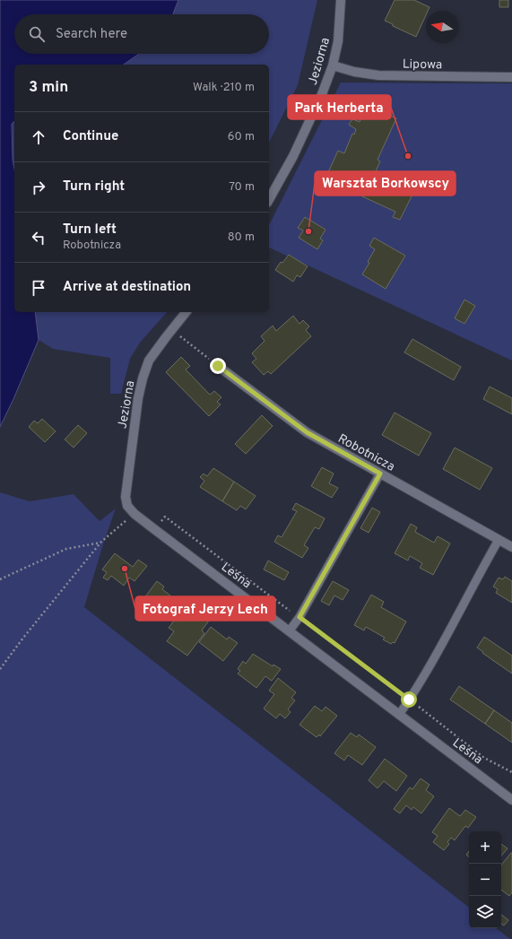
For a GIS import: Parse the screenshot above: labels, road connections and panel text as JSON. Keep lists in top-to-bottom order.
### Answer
{
  "streets": {
    "street": [
      "Jeziorna",
      "Lipowa",
      "Robotnicza",
      "Leśna"
    ]
  },
  "crossings": [
    ["Jeziorna", "Lipowa"],
    ["Jeziorna", "Leśna"]
  ],
  "places": ["Park Herberta", "Warsztat Borkowscy", "Fotograf Jerzy Lech"],
  "north": "left",
  "page": {
    "search": "Search here",
    "heading": ["3 min", "Walk · 210 m"],
    "list": [
      ["Continue", "60 m"],
      ["Turn right", "70 m"],
      ["Turn left", "Robotnicza", "80 m"],
      "Arrive at destination"
    ],
    "map_buttons": ["+", "−"]
  }
}
